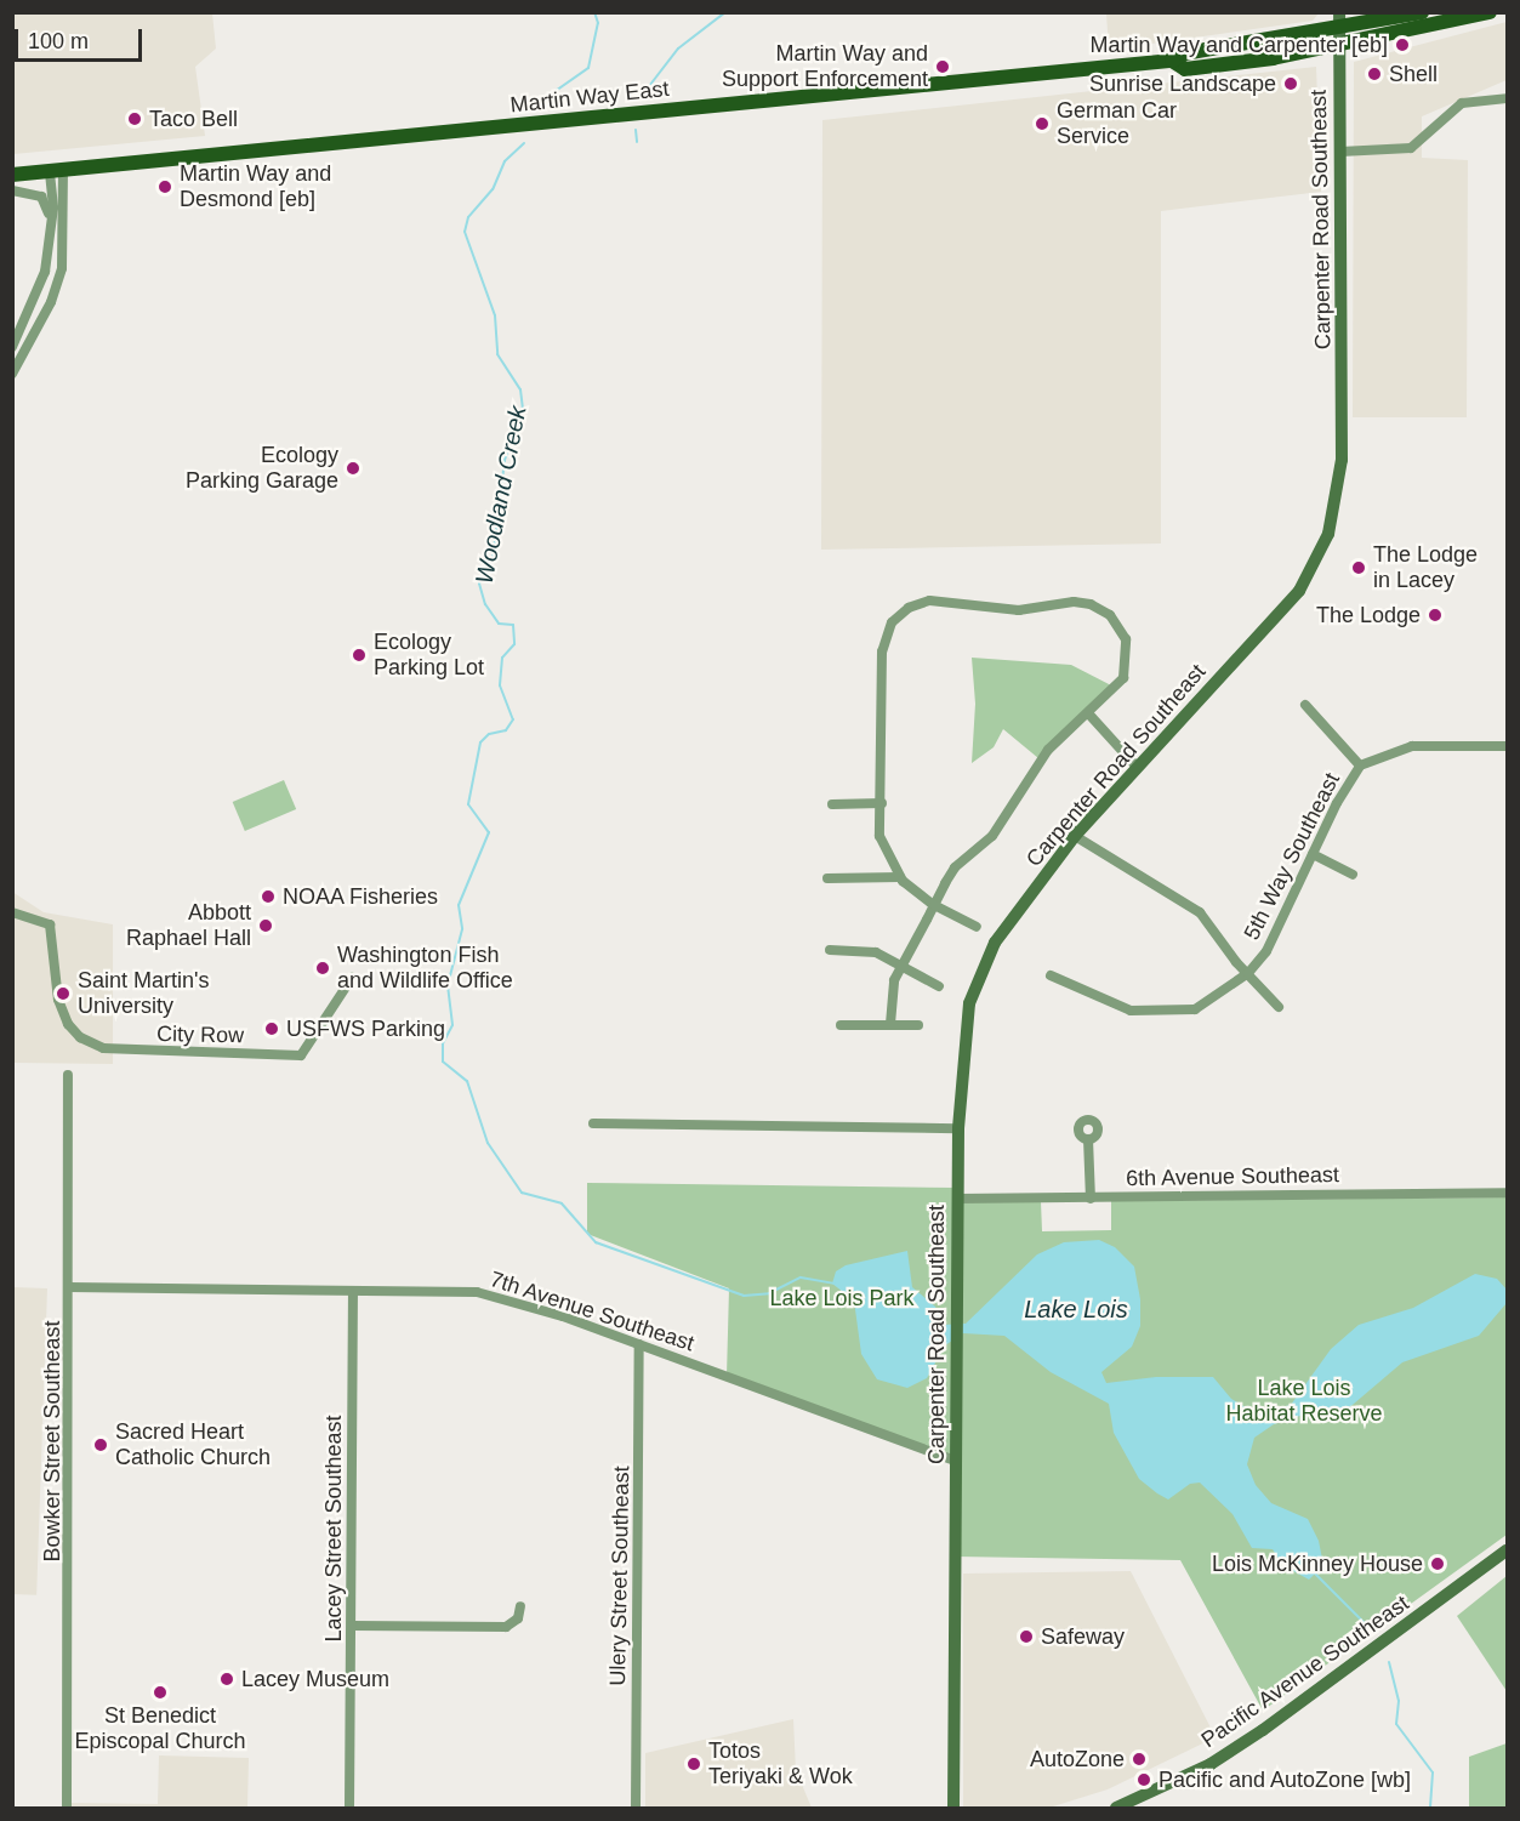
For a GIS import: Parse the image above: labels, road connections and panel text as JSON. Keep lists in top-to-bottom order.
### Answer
{
  "streets": {
    "main road": ["Martin Way East", "Carpenter Road Southeast", "Pacific Avenue Southeast"],
    "street": [
      "5th Way Southeast",
      "City Row",
      "6th Avenue Southeast",
      "7th Avenue Southeast",
      "Bowker Street Southeast",
      "Lacey Street Southeast",
      "Ulery Street Southeast"
    ]
  },
  "crossings": [
    ["Martin Way East", "Carpenter Road Southeast"],
    ["Carpenter Road Southeast", "5th Way Southeast"],
    ["Carpenter Road Southeast", "6th Avenue Southeast"],
    ["Carpenter Road Southeast", "7th Avenue Southeast"],
    ["7th Avenue Southeast", "Bowker Street Southeast"],
    ["7th Avenue Southeast", "Lacey Street Southeast"],
    ["7th Avenue Southeast", "Ulery Street Southeast"]
  ],
  "water": ["Woodland Creek", "Lake Lois"],
  "parks": ["Lake Lois Park", "Lake Lois Habitat Reserve"],
  "places": [
    "Martin Way and Carpenter [eb]",
    "Martin Way and Support Enforcement",
    "Shell",
    "Sunrise Landscape",
    "Taco Bell",
    "German Car Service",
    "Martin Way and Desmond [eb]",
    "Ecology Parking Garage",
    "The Lodge in Lacey",
    "The Lodge",
    "Ecology Parking Lot",
    "NOAA Fisheries",
    "Abbott Raphael Hall",
    "Washington Fish and Wildlife Office",
    "Saint Martin's University",
    "USFWS Parking",
    "Sacred Heart Catholic Church",
    "Lois McKinney House",
    "Safeway",
    "Lacey Museum",
    "St Benedict Episcopal Church",
    "AutoZone",
    "Totos Teriyaki & Wok",
    "Pacific and AutoZone [wb]"
  ],
  "scale_bar": "100 m"
}
